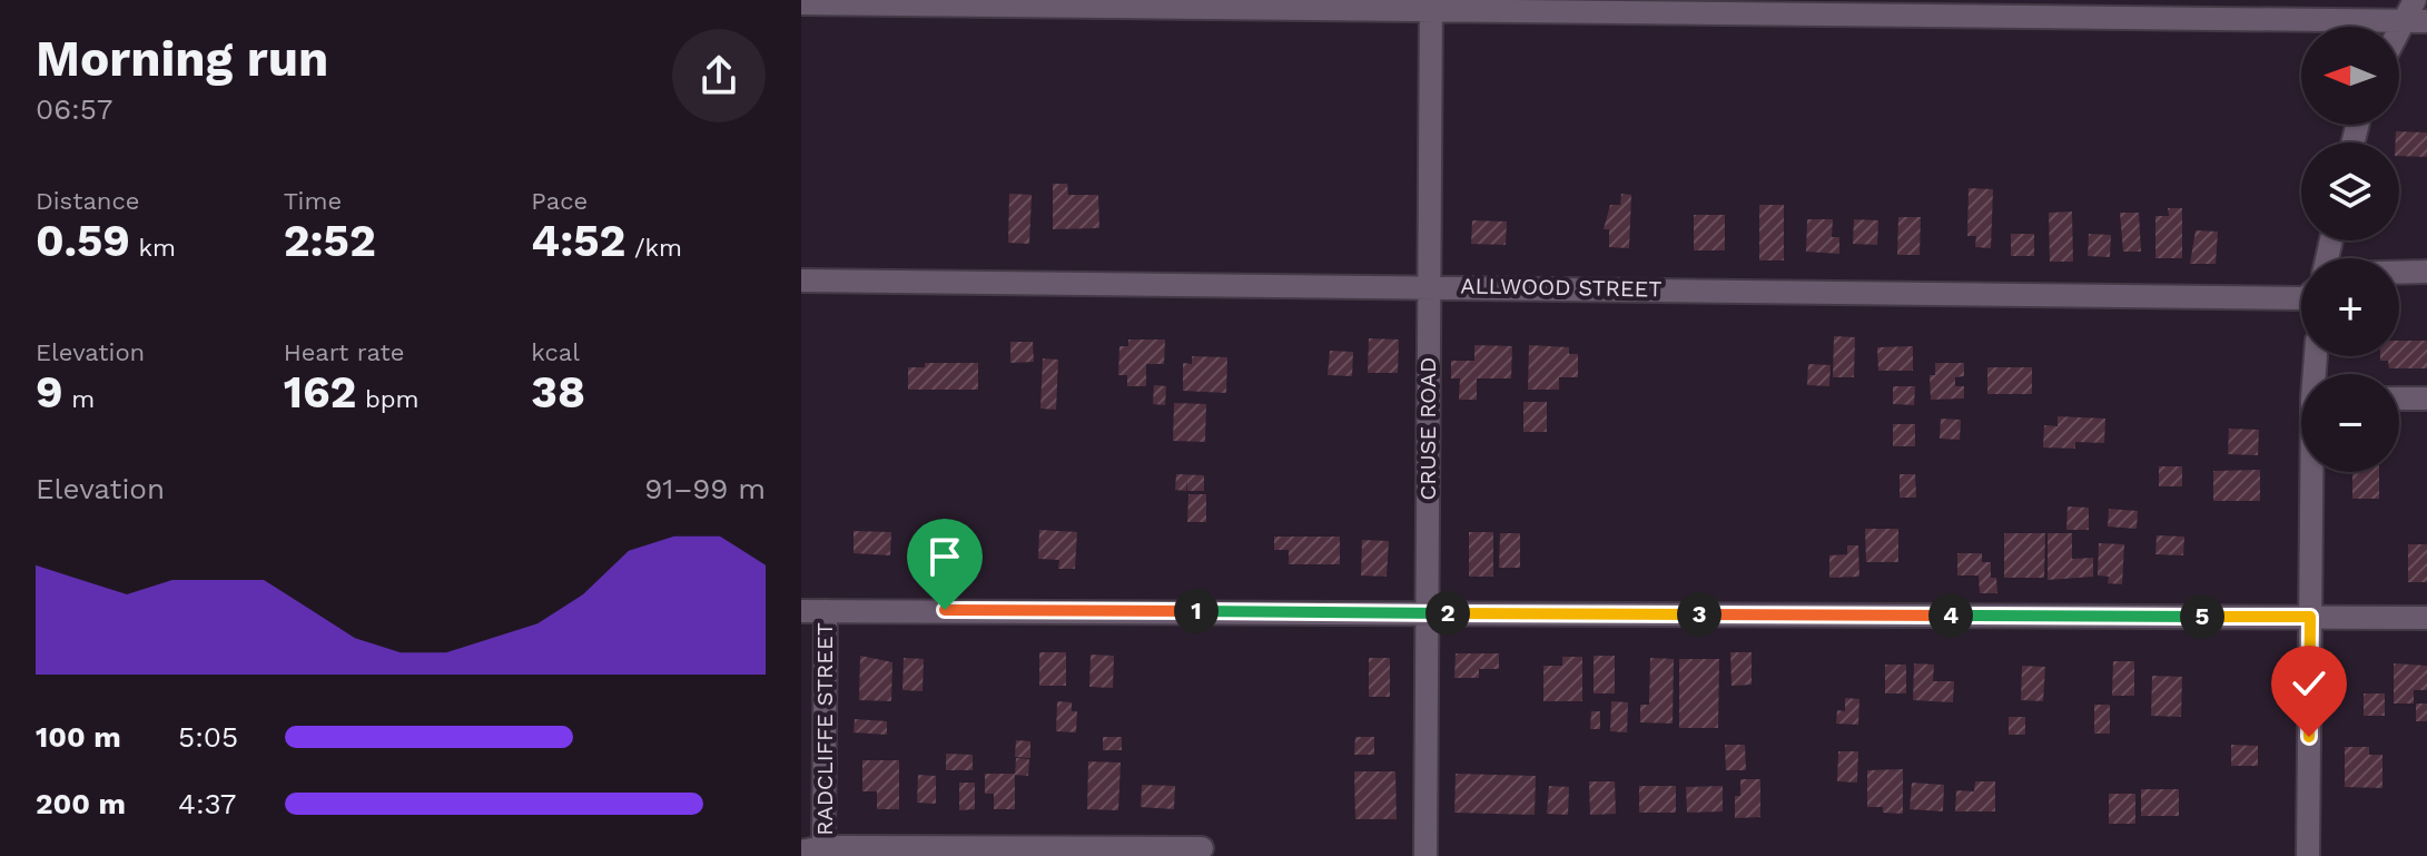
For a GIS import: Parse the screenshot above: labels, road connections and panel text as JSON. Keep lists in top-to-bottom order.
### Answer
{
  "streets": {
    "street": ["ALLWOOD STREET", "CRUSE ROAD", "RADCLIFFE STREET"]
  },
  "crossings": [
    ["ALLWOOD STREET", "CRUSE ROAD"]
  ],
  "north": "left",
  "page": {
    "heading": ["Morning run", "06:57"],
    "map_buttons": ["+", "−"],
    "stats": [
      ["Distance", "0.59 km"],
      ["Time", "2:52"],
      ["Pace", "4:52 /km"],
      ["Elevation", "9 m"],
      ["Heart rate", "162 bpm"],
      ["kcal", "38"]
    ],
    "chart": ["Elevation", "91–99 m"],
    "pins": [
      "1",
      "2",
      "3",
      "4",
      "5"
    ],
    "list": [
      {
        "name": "100 m",
        "note": "5:05"
      },
      {
        "name": "200 m",
        "note": "4:37"
      }
    ]
  }
}
